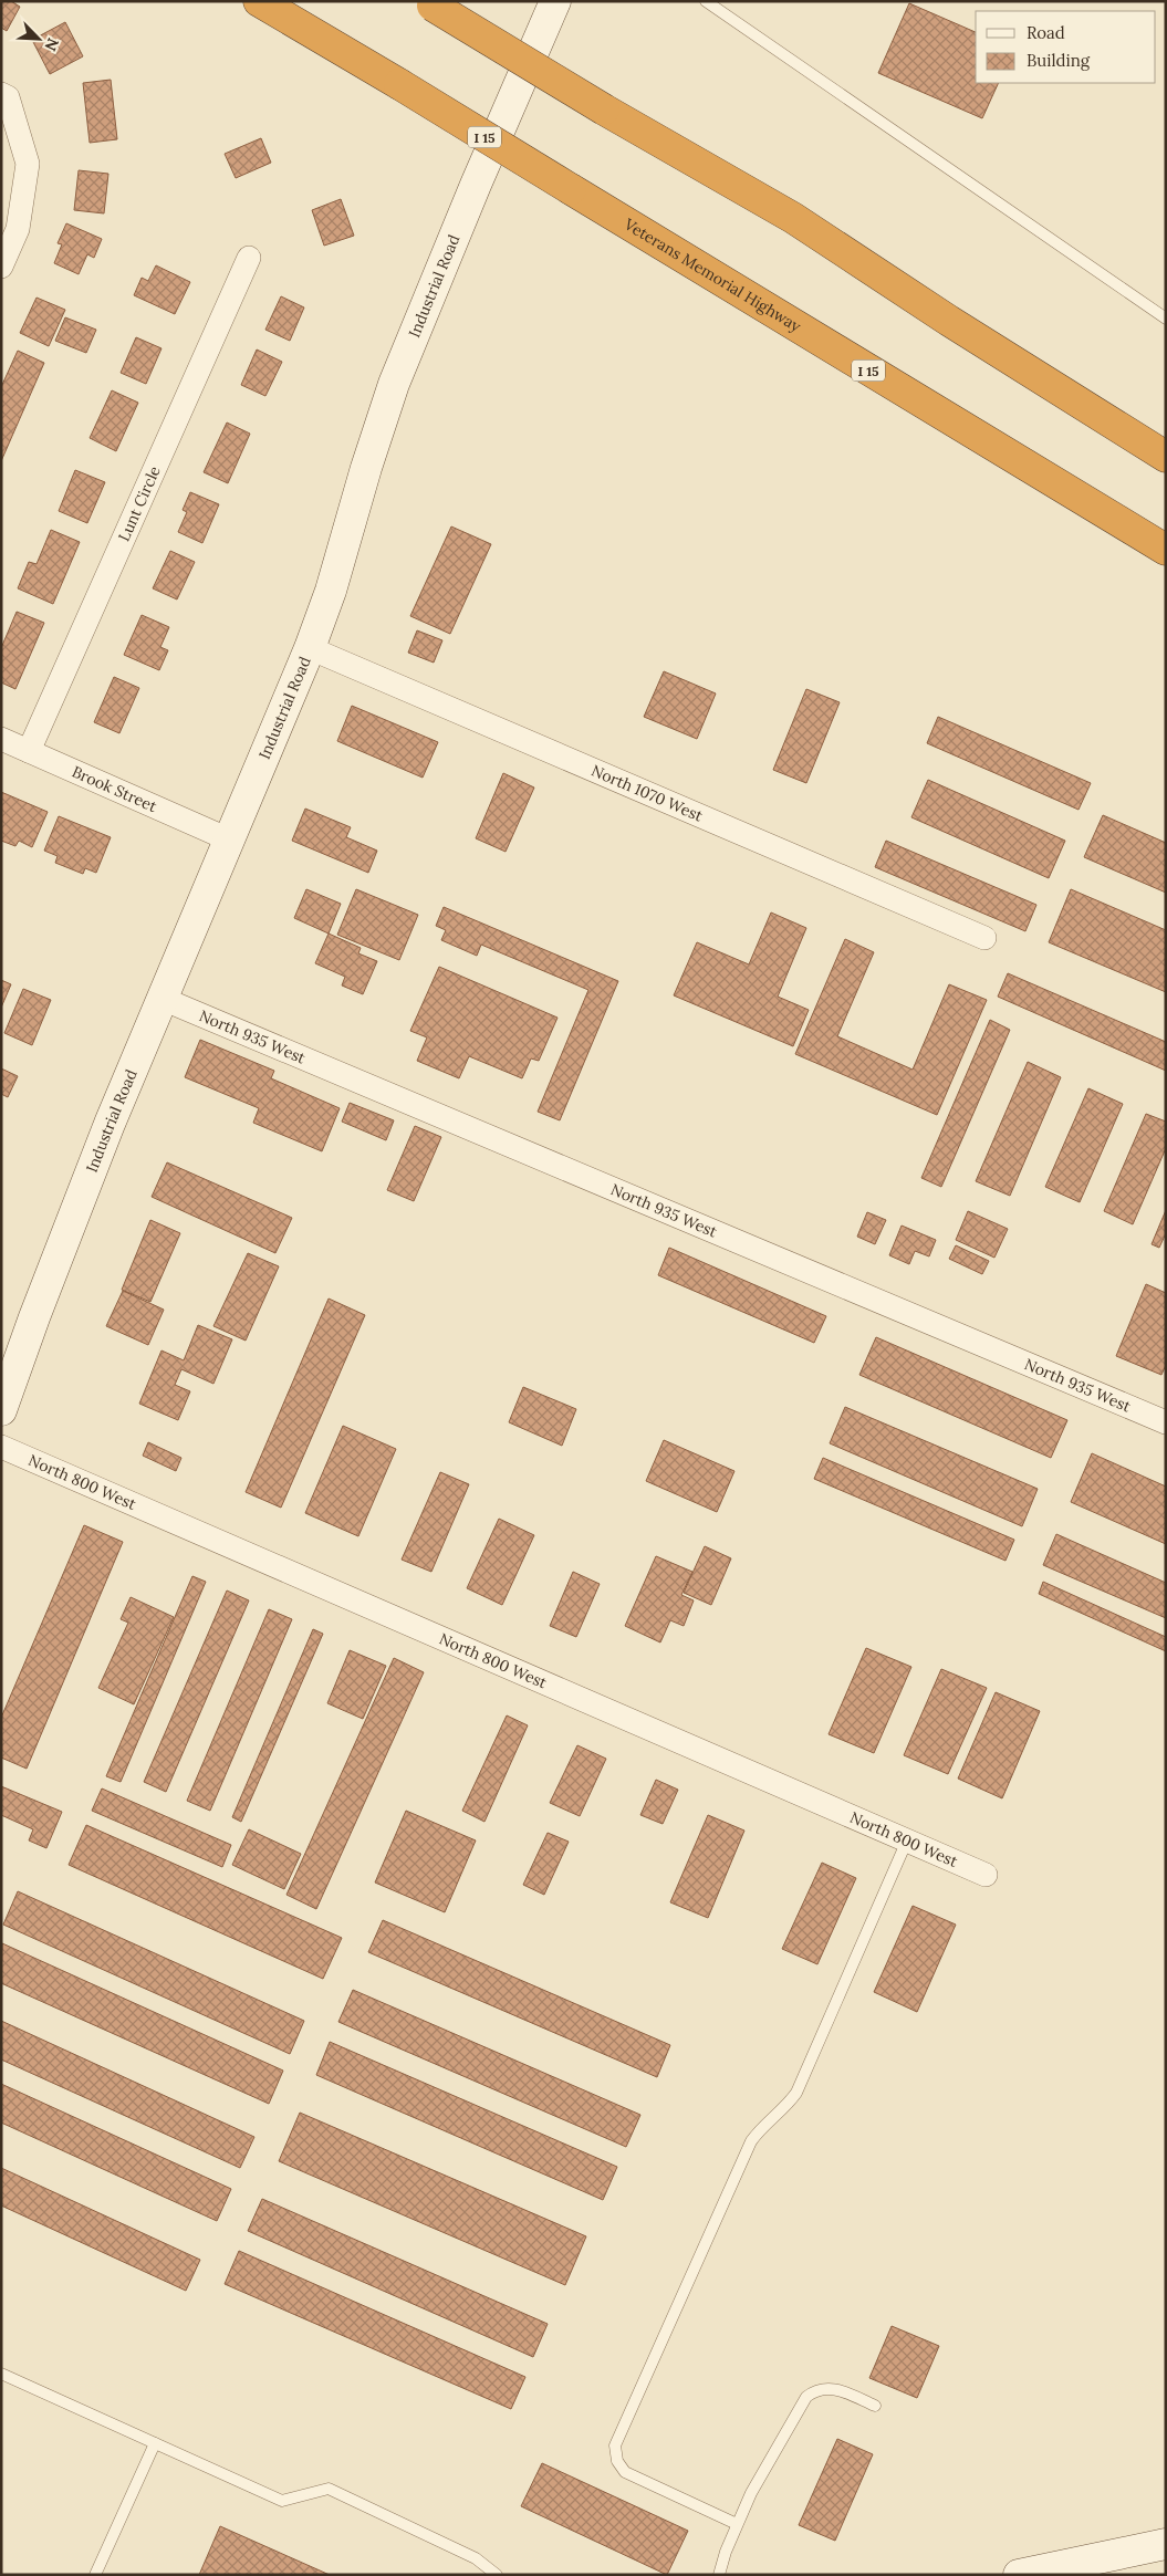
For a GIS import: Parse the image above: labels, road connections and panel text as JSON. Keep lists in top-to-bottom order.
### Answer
{
  "streets": {
    "highway": ["I 15", "Veterans Memorial Highway"],
    "street": [
      "Industrial Road",
      "Lunt Circle",
      "Brook Street",
      "North 1070 West",
      "North 935 West",
      "North 800 West"
    ]
  },
  "crossings": [
    ["Industrial Road", "Brook Street"],
    ["Industrial Road", "North 1070 West"],
    ["Industrial Road", "North 935 West"],
    ["Lunt Circle", "Brook Street"]
  ],
  "legend": ["Road", "Building"],
  "north": "bottom right"
}
